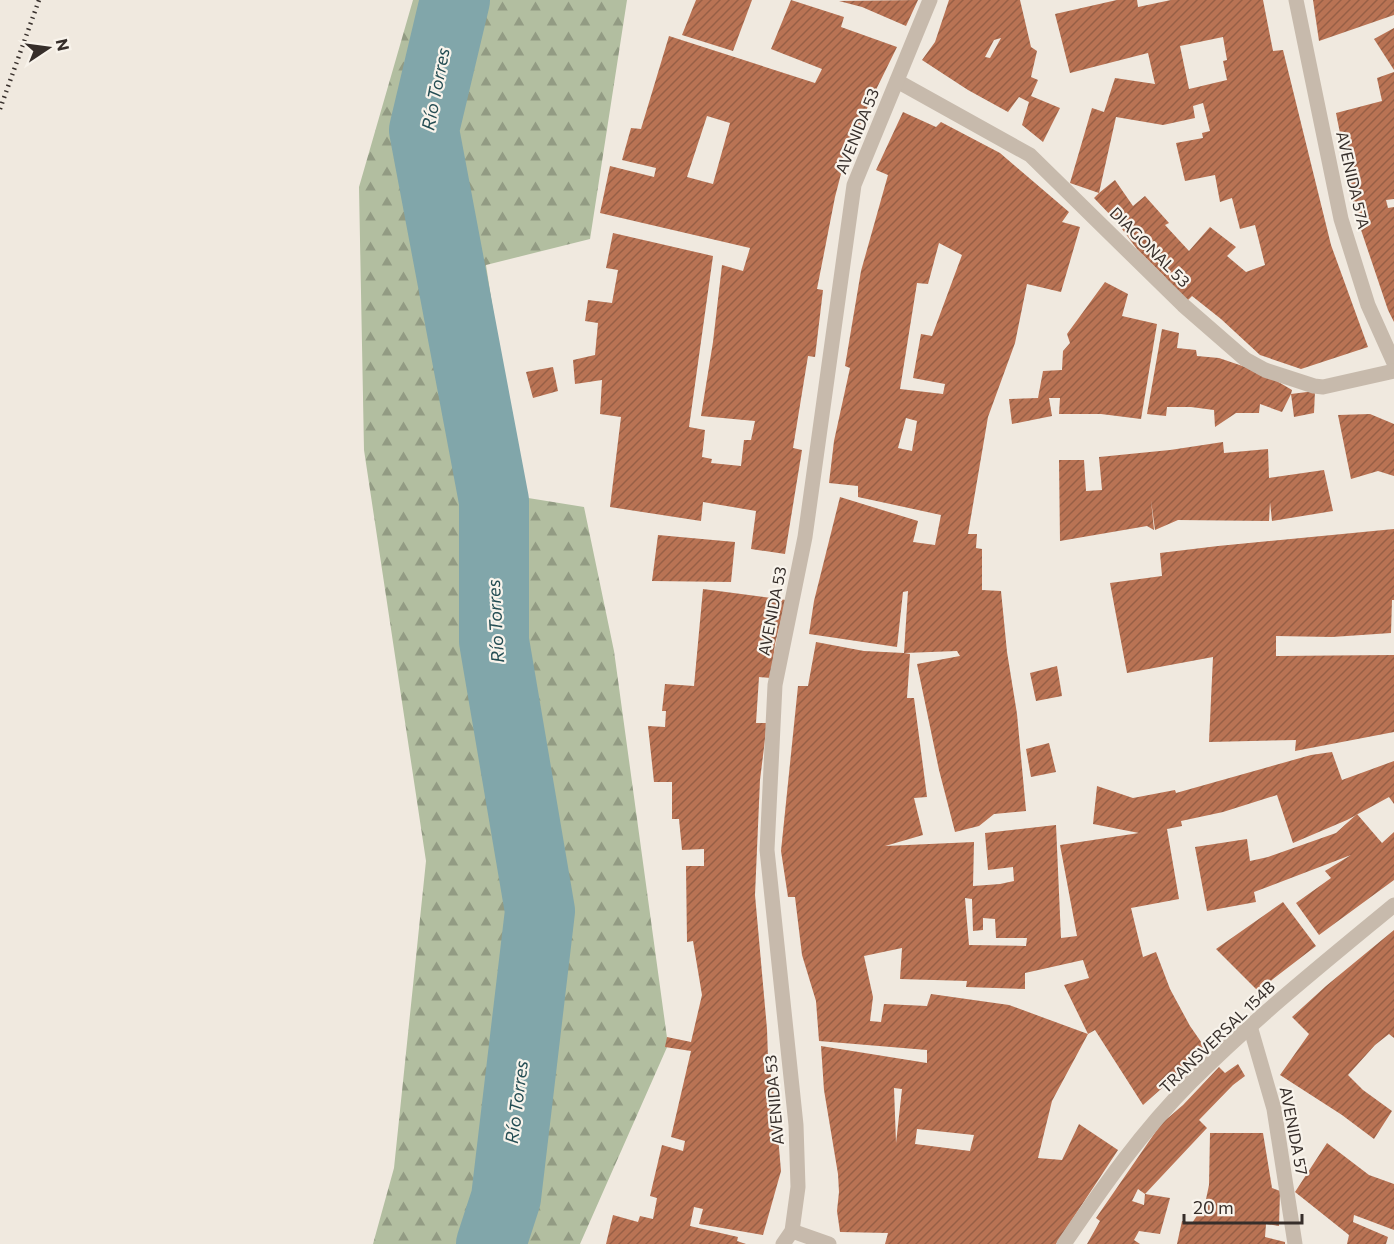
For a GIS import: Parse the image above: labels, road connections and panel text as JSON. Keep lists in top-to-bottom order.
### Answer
{
  "streets": {
    "lane": [
      "AVENIDA 53",
      "AVENIDA 57A",
      "DIAGONAL 53",
      "TRANSVERSAL 154B",
      "AVENIDA 57"
    ]
  },
  "crossings": [
    ["AVENIDA 53", "DIAGONAL 53"],
    ["TRANSVERSAL 154B", "AVENIDA 57"]
  ],
  "water": ["Río Torres"],
  "scale_bar": "20 m",
  "north": "right"
}
